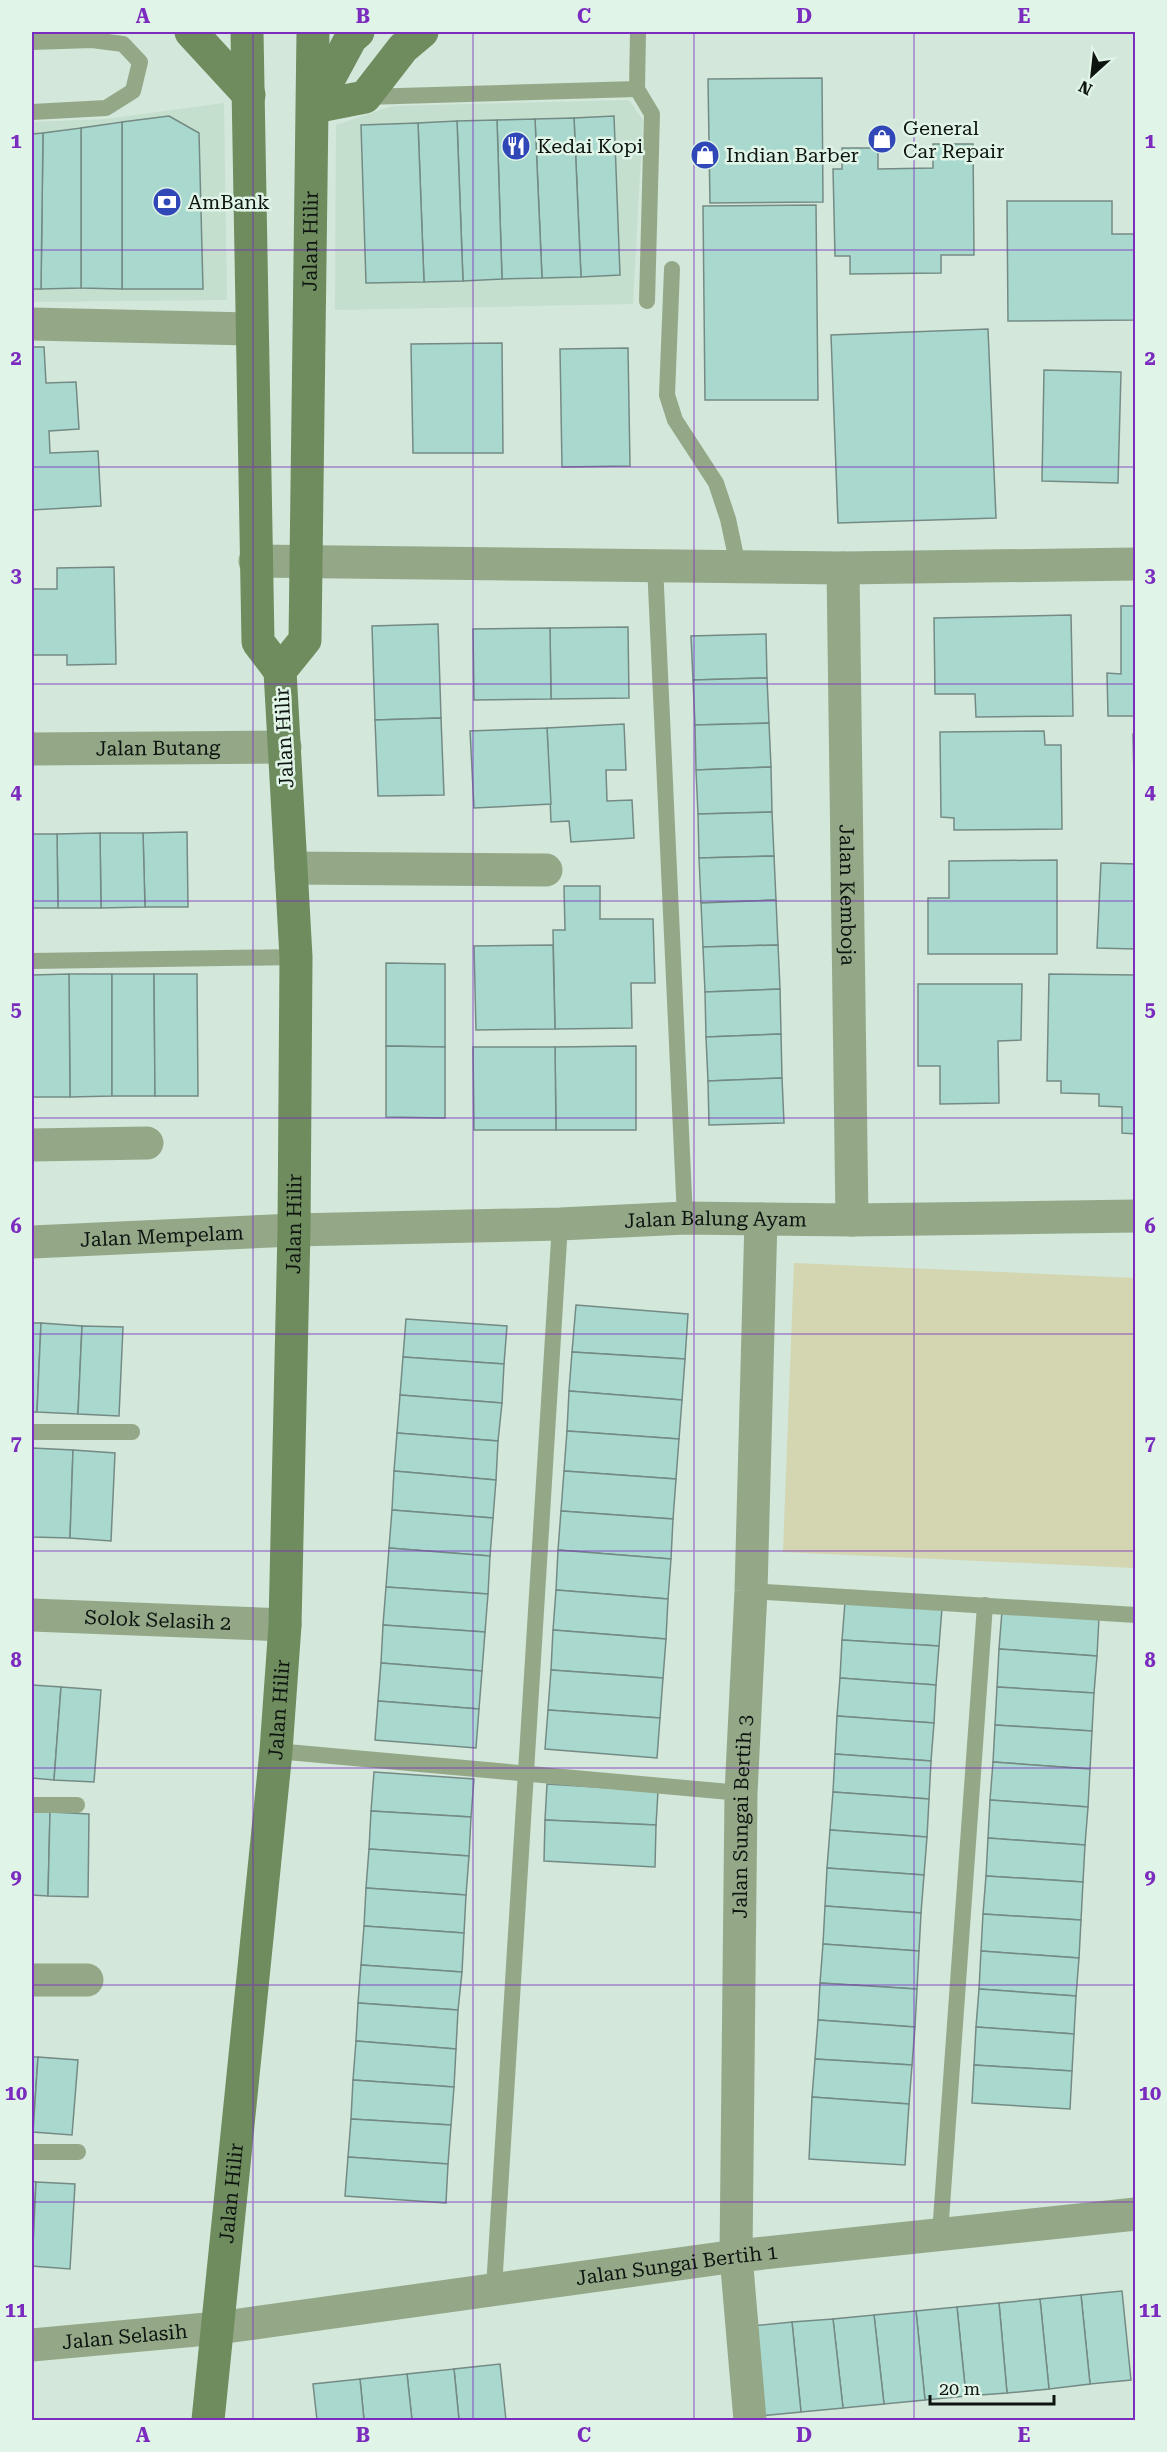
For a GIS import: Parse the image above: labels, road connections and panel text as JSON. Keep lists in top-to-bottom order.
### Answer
{
  "streets": {
    "street": [
      "Jalan Hilir",
      "Jalan Butang",
      "Jalan Kemboja",
      "Jalan Balung Ayam",
      "Jalan Mempelam",
      "Solok Selasih 2",
      "Jalan Sungai Bertih 3",
      "Jalan Sungai Bertih 1",
      "Jalan Selasih"
    ]
  },
  "crossings": [
    ["Jalan Hilir", "Jalan Butang"],
    ["Jalan Hilir", "Jalan Balung Ayam"],
    ["Jalan Hilir", "Jalan Mempelam"],
    ["Jalan Hilir", "Solok Selasih 2"],
    ["Jalan Hilir", "Jalan Sungai Bertih 1"],
    ["Jalan Hilir", "Jalan Selasih"],
    ["Jalan Kemboja", "Jalan Balung Ayam"],
    ["Jalan Balung Ayam", "Jalan Mempelam"],
    ["Jalan Balung Ayam", "Jalan Sungai Bertih 3"],
    ["Jalan Sungai Bertih 3", "Jalan Sungai Bertih 1"],
    ["Jalan Sungai Bertih 1", "Jalan Selasih"]
  ],
  "places": {
    "shop": ["General Car Repair", "Indian Barber"],
    "restaurant": ["Kedai Kopi"],
    "bank": ["AmBank"]
  },
  "scale_bar": "20 m",
  "north": "bottom left",
  "grid": {
    "columns": [
      "A",
      "B",
      "C",
      "D",
      "E"
    ],
    "rows": [
      "1",
      "2",
      "3",
      "4",
      "5",
      "6",
      "7",
      "8",
      "9",
      "10",
      "11"
    ]
  }
}
